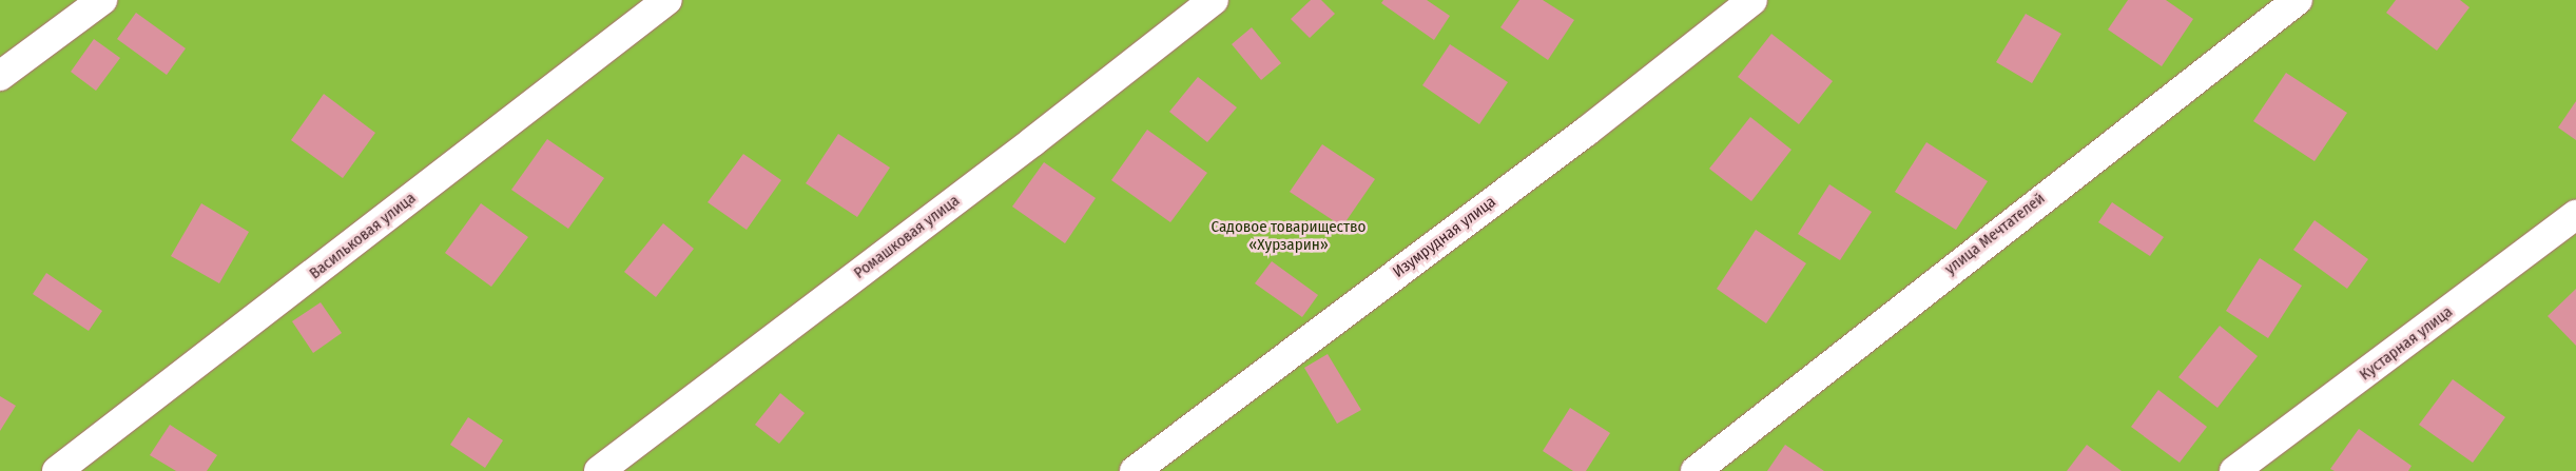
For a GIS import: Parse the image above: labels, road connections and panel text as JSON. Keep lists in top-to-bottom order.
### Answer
{
  "streets": {
    "street": [
      "улица Мечтателей",
      "Васильковая улица",
      "Ромашковая улица",
      "Изумрудная улица",
      "Кустарная улица"
    ]
  },
  "parks": ["Садовое товарищество «Хурзарин»"]
}
